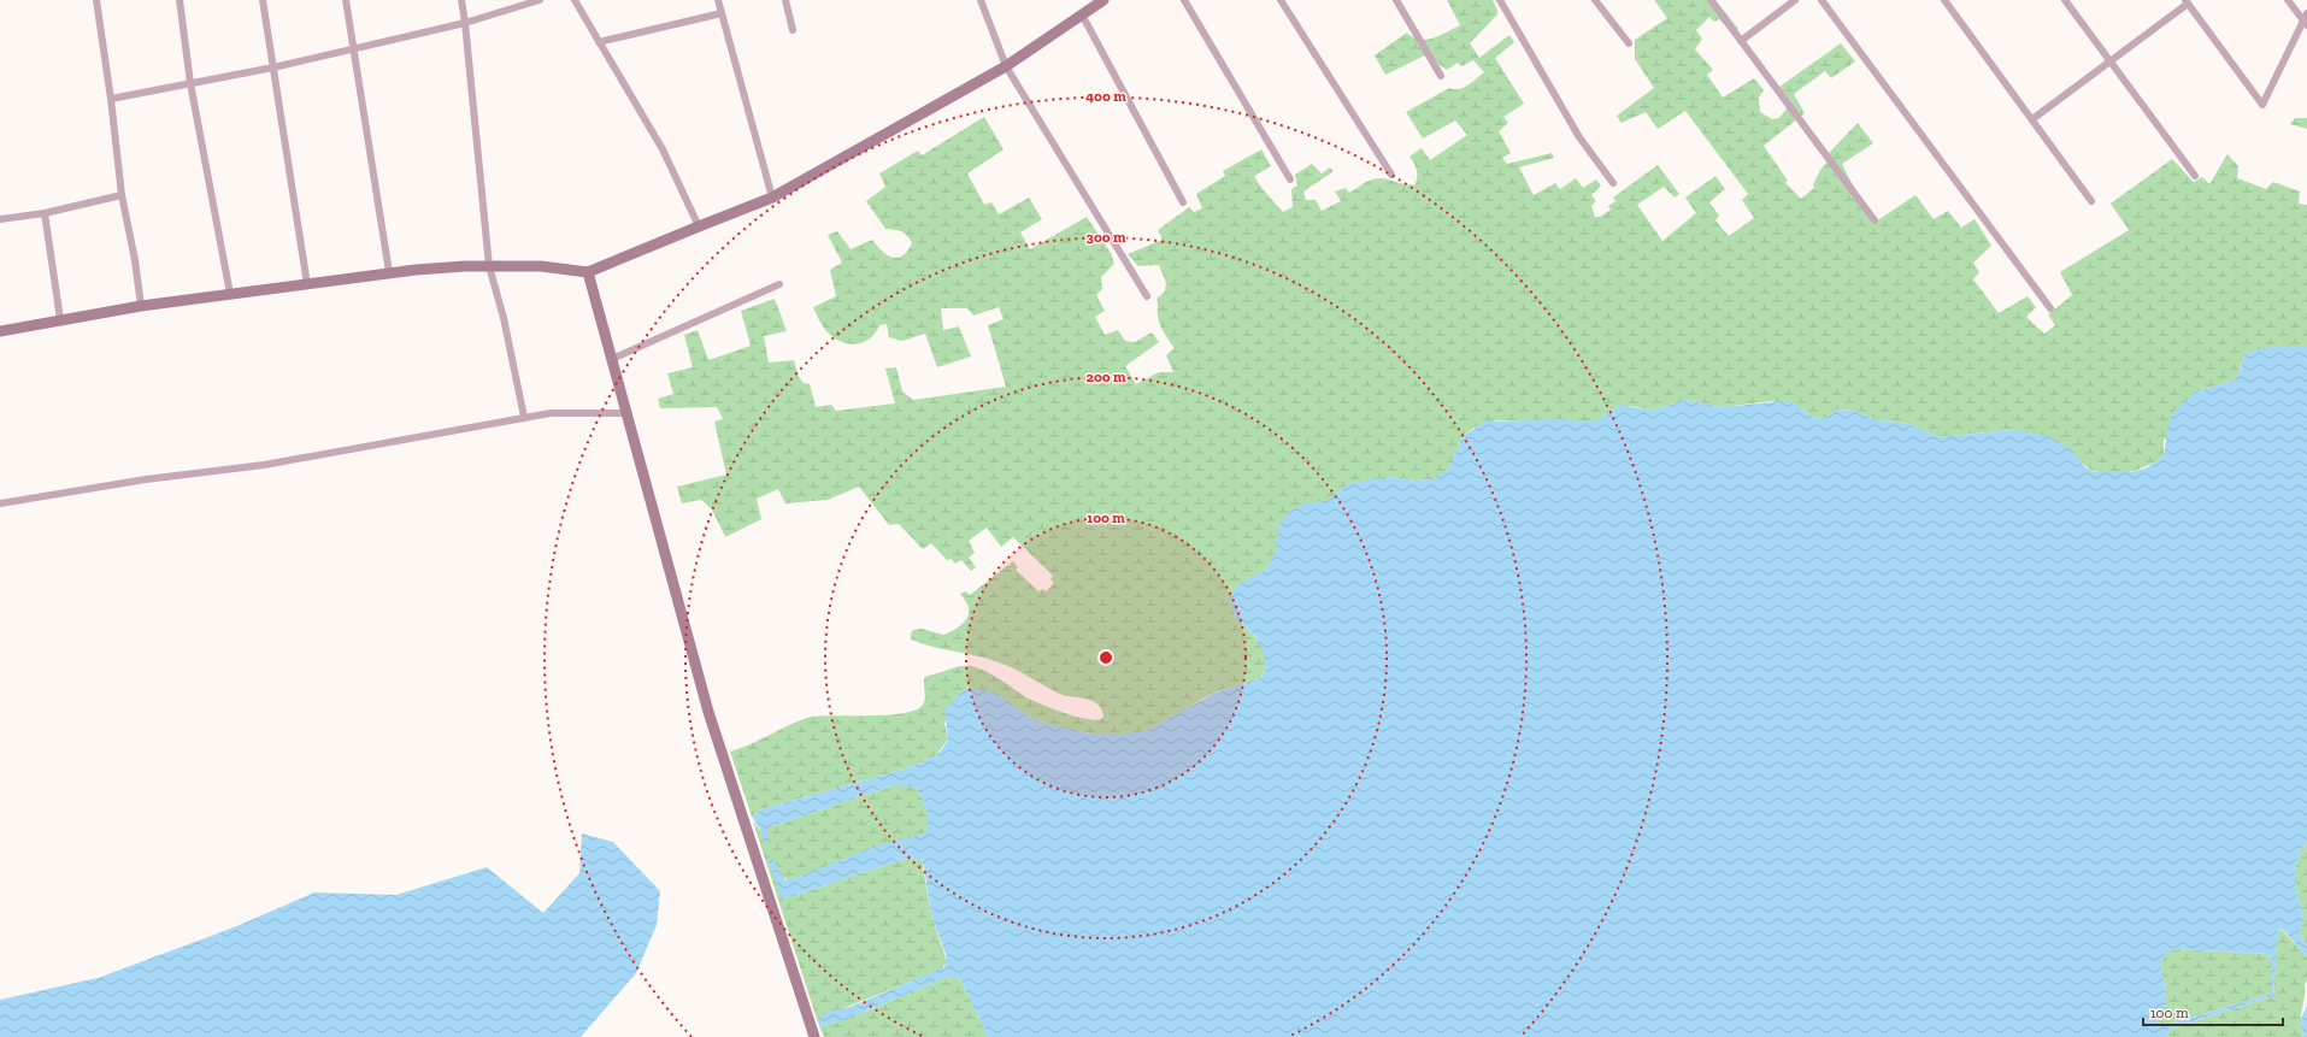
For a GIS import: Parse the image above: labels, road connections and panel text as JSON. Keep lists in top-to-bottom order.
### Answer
{
  "scale_bar": "100 m",
  "rings": [
    "400 m",
    "300 m",
    "200 m",
    "100 m"
  ]
}
